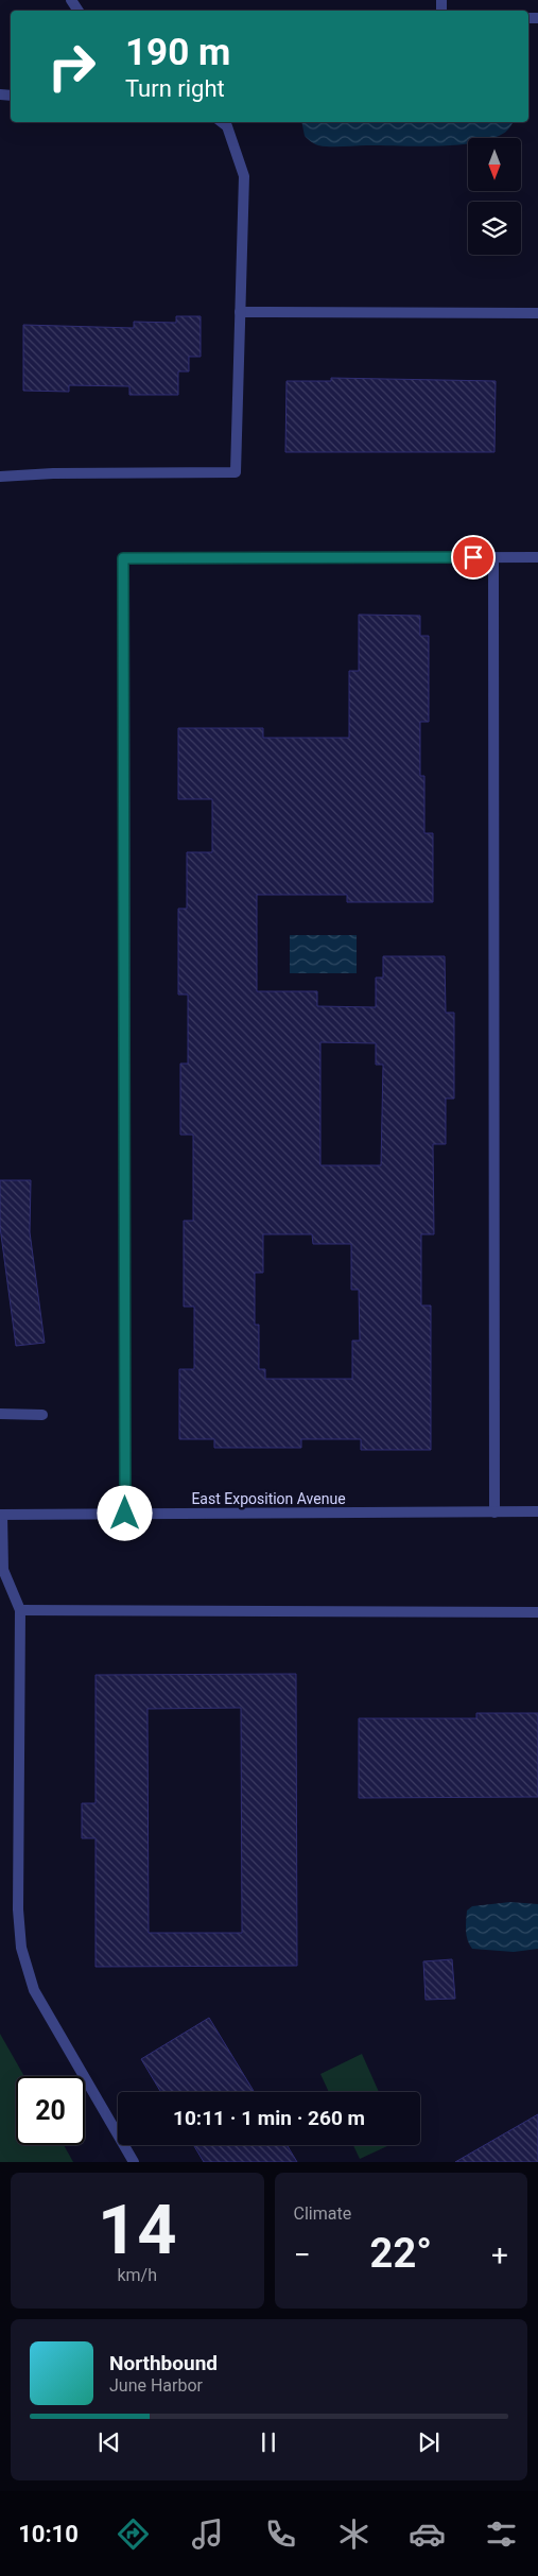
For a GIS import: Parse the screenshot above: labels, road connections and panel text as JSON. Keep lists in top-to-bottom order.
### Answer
{
  "streets": {
    "street": ["East Exposition Avenue"]
  },
  "north": "bottom",
  "page": {
    "turn": ["190 m", "Turn right"],
    "limit": "20",
    "trip": "10:11 · 1 min · 260 m",
    "tile": [
      ["14", "km/h"],
      "Climate"
    ],
    "heat": ["−", "22°", "+"],
    "song": ["Northbound", "June Harbor"],
    "tabs": "10:10"
  }
}
